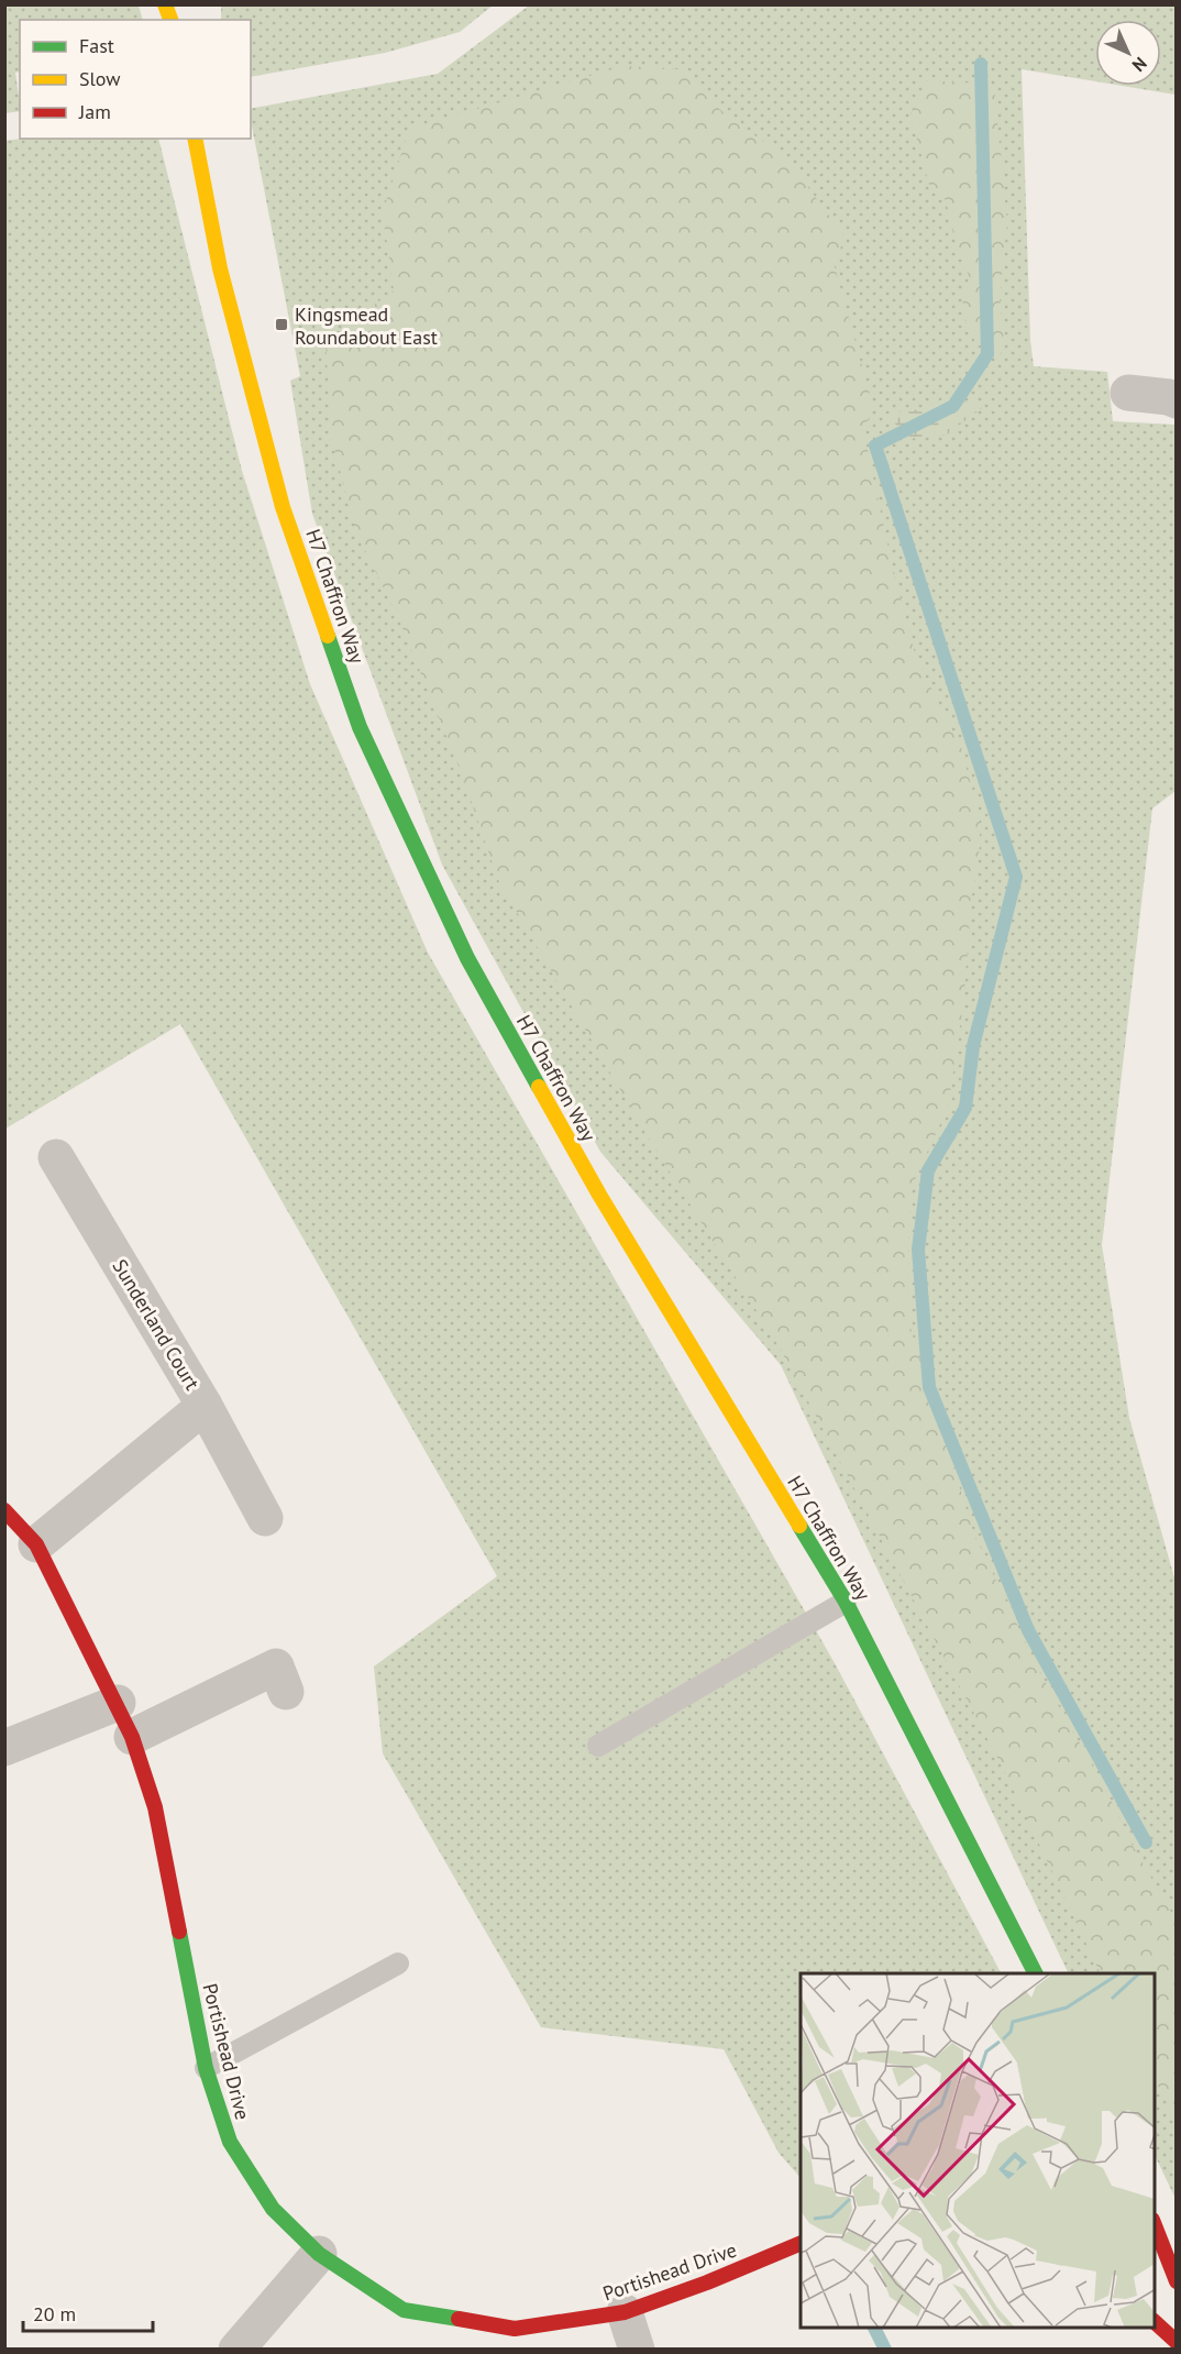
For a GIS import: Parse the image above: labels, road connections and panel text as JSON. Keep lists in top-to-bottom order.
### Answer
{
  "streets": {
    "street": ["H7 Chaffron Way", "Sunderland Court", "Portishead Drive"]
  },
  "crossings": [
    ["Sunderland Court", "Portishead Drive"]
  ],
  "places": {
    "transit": ["Kingsmead Roundabout East"]
  },
  "legend": ["Fast", "Slow", "Jam"],
  "scale_bar": "20 m",
  "north": "bottom right"
}
